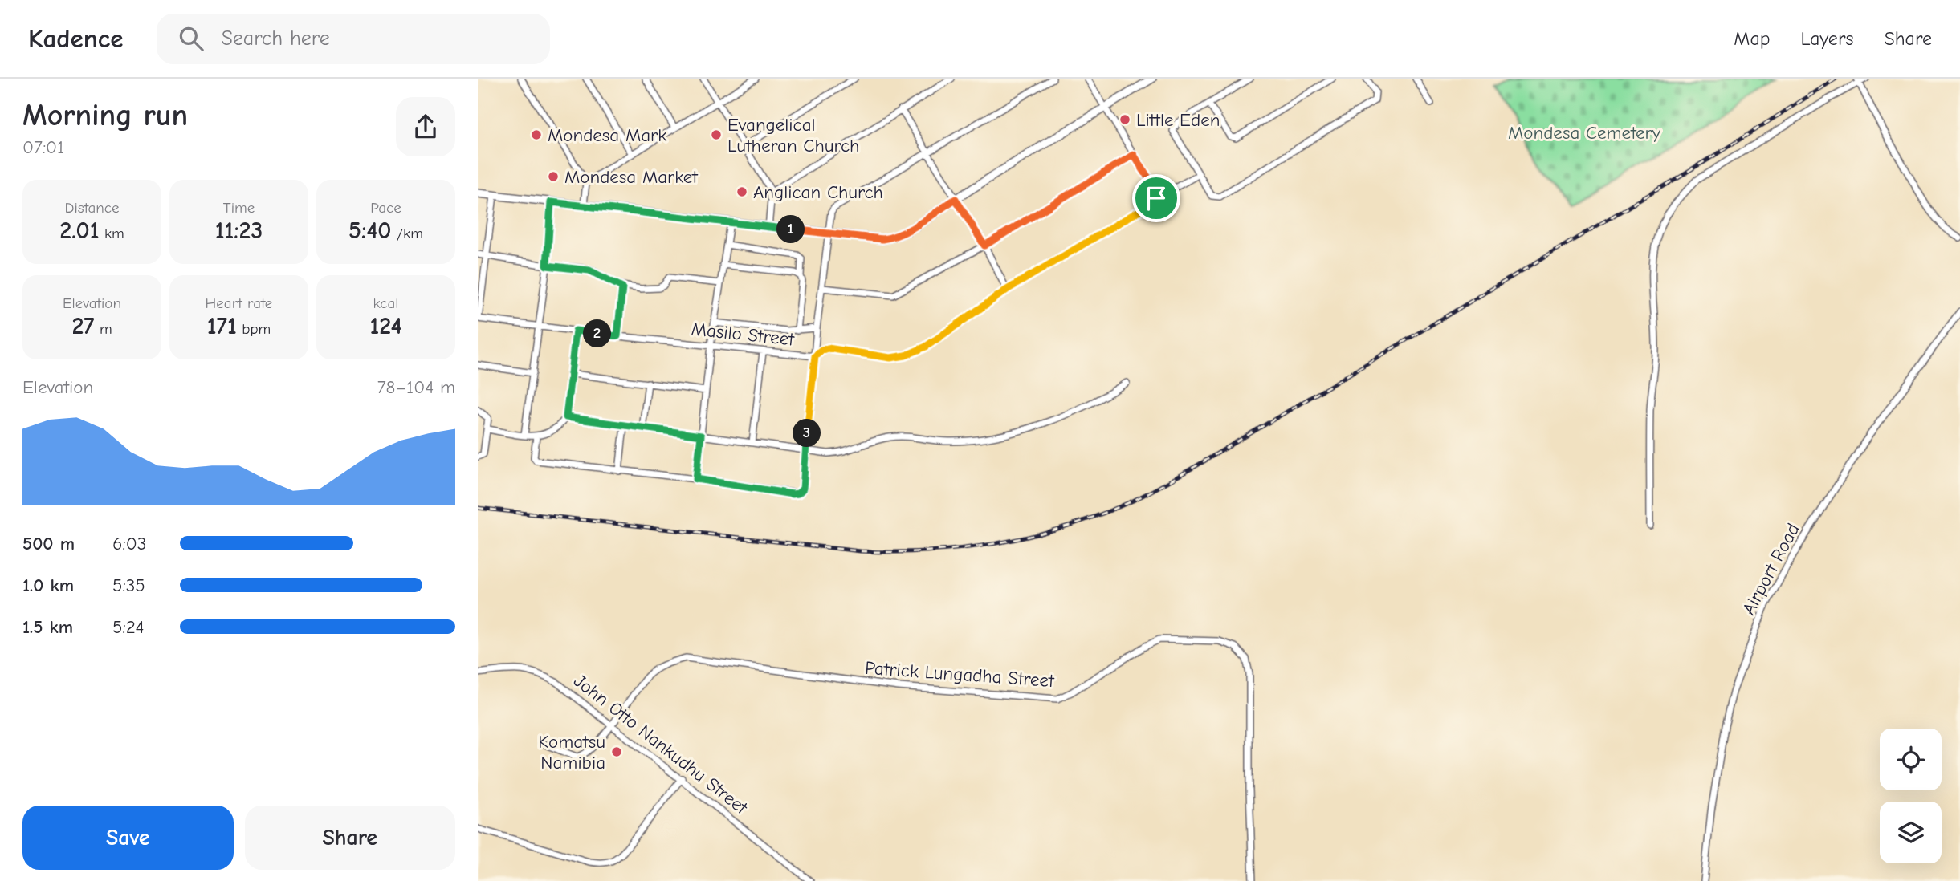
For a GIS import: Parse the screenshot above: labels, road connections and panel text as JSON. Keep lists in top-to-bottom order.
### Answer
{
  "streets": {
    "street": [
      "Masilo Street",
      "Airport Road",
      "Patrick Lungadha Street",
      "John Otto Nankudhu Street"
    ]
  },
  "crossings": [
    ["Patrick Lungadha Street", "John Otto Nankudhu Street"]
  ],
  "parks": ["Mondesa Cemetery"],
  "places": [
    "Little Eden",
    "Mondesa Mark",
    "Evangelical Lutheran Church",
    "Mondesa Market",
    "Anglican Church",
    "Komatsu Namibia"
  ],
  "page": {
    "header": "Kadence",
    "search": "Search here",
    "nav": ["Map", "Layers", "Share"],
    "heading": ["Morning run", "07:01"],
    "stats": [
      ["Distance", "2.01 km"],
      ["Time", "11:23"],
      ["Pace", "5:40 /km"],
      ["Elevation", "27 m"],
      ["Heart rate", "171 bpm"],
      ["kcal", "124"]
    ],
    "pins": ["1", "2", "3"],
    "chart": ["Elevation", "78–104 m"],
    "list": [
      {
        "name": "500 m",
        "note": "6:03"
      },
      {
        "name": "1.0 km",
        "note": "5:35"
      },
      {
        "name": "1.5 km",
        "note": "5:24"
      }
    ],
    "buttons": ["Save", "Share"]
  }
}
